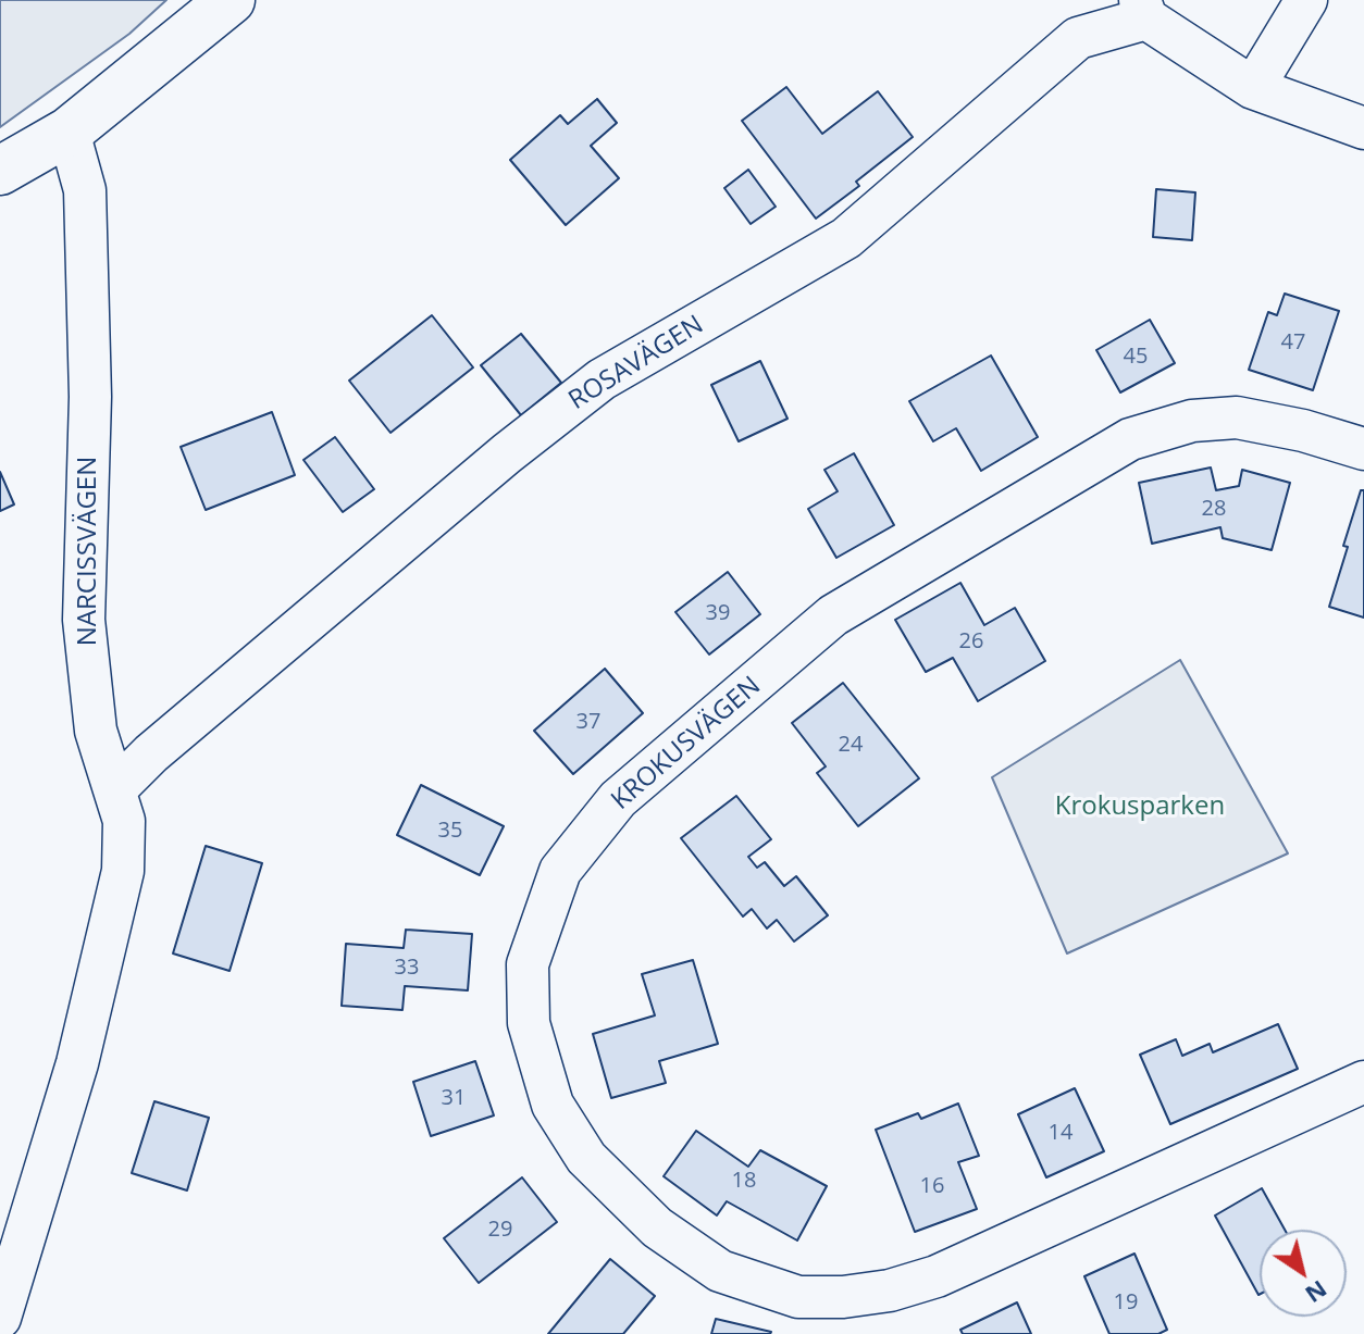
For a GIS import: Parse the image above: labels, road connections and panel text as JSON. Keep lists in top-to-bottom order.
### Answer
{
  "streets": {
    "street": ["ROSAVÄGEN", "NARCISSVÄGEN", "KROKUSVÄGEN"]
  },
  "crossings": [
    ["ROSAVÄGEN", "NARCISSVÄGEN"]
  ],
  "parks": ["Krokusparken"],
  "house_numbers": [
    "47",
    "45",
    "28",
    "39",
    "26",
    "37",
    "24",
    "35",
    "33",
    "31",
    "14",
    "18",
    "16",
    "29",
    "19"
  ],
  "north": "bottom right"
}
